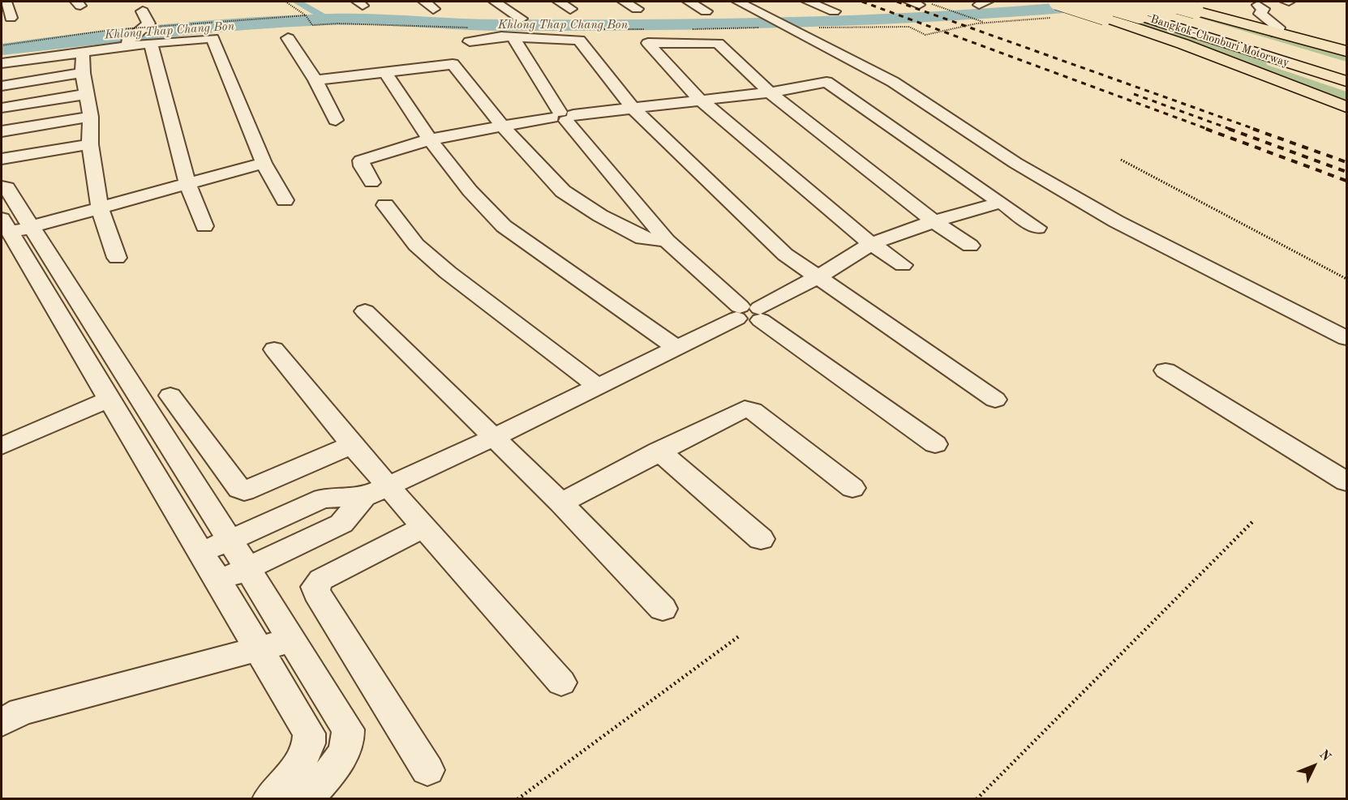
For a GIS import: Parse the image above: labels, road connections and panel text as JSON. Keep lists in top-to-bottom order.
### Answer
{
  "streets": {
    "main road": ["Bangkok-Chonburi Motorway"]
  },
  "water": ["Khlong Thap Chang Bon"],
  "north": "top right"
}
